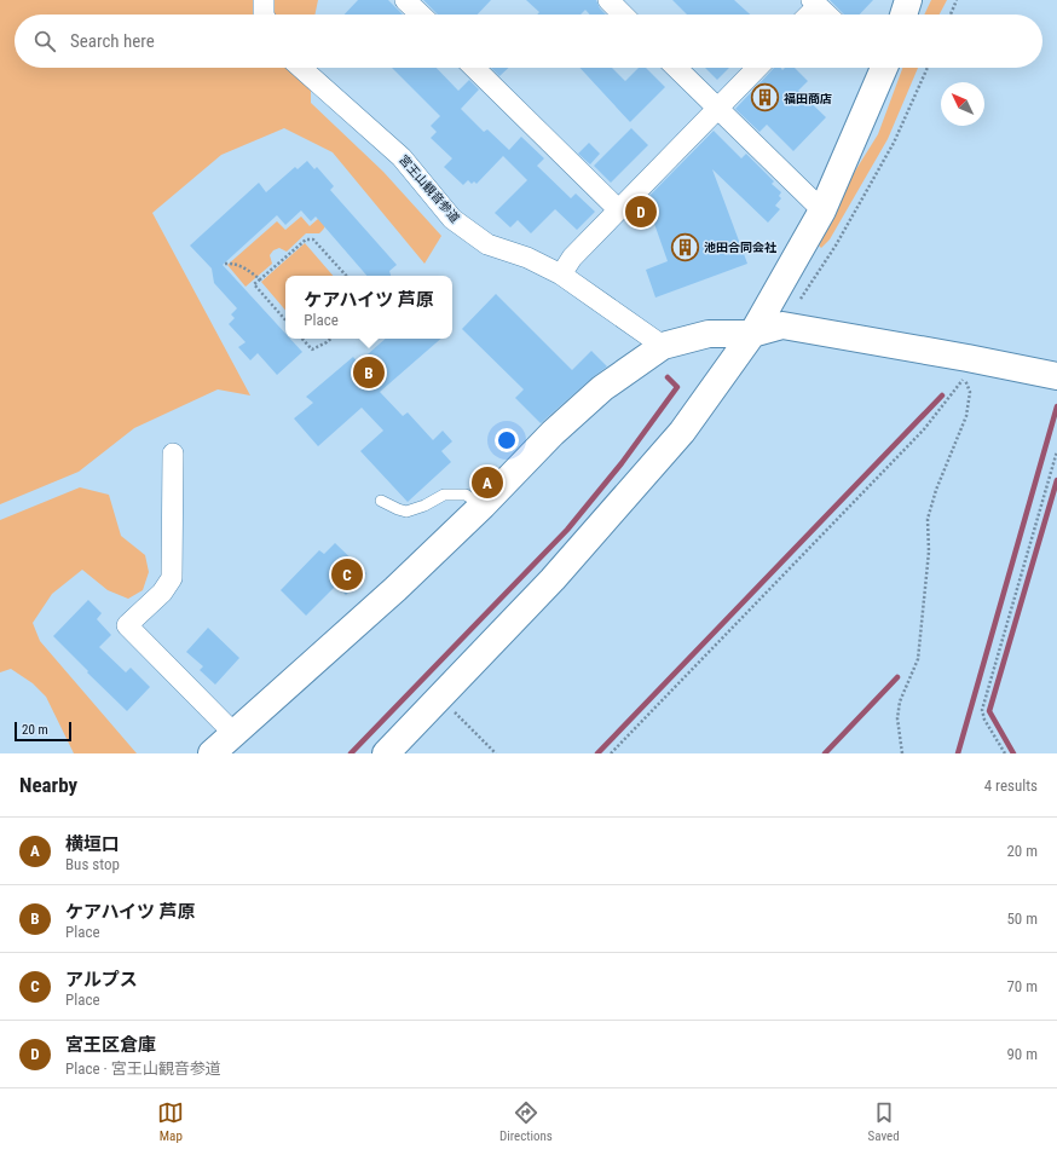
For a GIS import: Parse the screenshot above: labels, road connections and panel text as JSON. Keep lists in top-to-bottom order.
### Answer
{
  "streets": {
    "street": ["宮王山観音参道"]
  },
  "places": {
    "building": ["福田商店", "池田合同会社"]
  },
  "scale_bar": "20 m",
  "north": "top left",
  "page": {
    "search": "Search here",
    "pins": [
      "D",
      "B",
      "A",
      "C"
    ],
    "popup": ["ケアハイツ 芦原", "Place"],
    "scale": "20 m",
    "heading": ["Nearby", "4 results"],
    "list": [
      {
        "mark": "A",
        "name": "横垣口",
        "note": "Bus stop",
        "value": "20 m"
      },
      {
        "mark": "B",
        "name": "ケアハイツ 芦原",
        "note": "Place",
        "value": "50 m"
      },
      {
        "mark": "C",
        "name": "アルプス",
        "note": "Place",
        "value": "70 m"
      },
      {
        "mark": "D",
        "name": "宮王区倉庫",
        "note": "Place · 宮王山観音参道",
        "value": "90 m"
      }
    ],
    "nav": ["Map", "Directions", "Saved"]
  }
}
